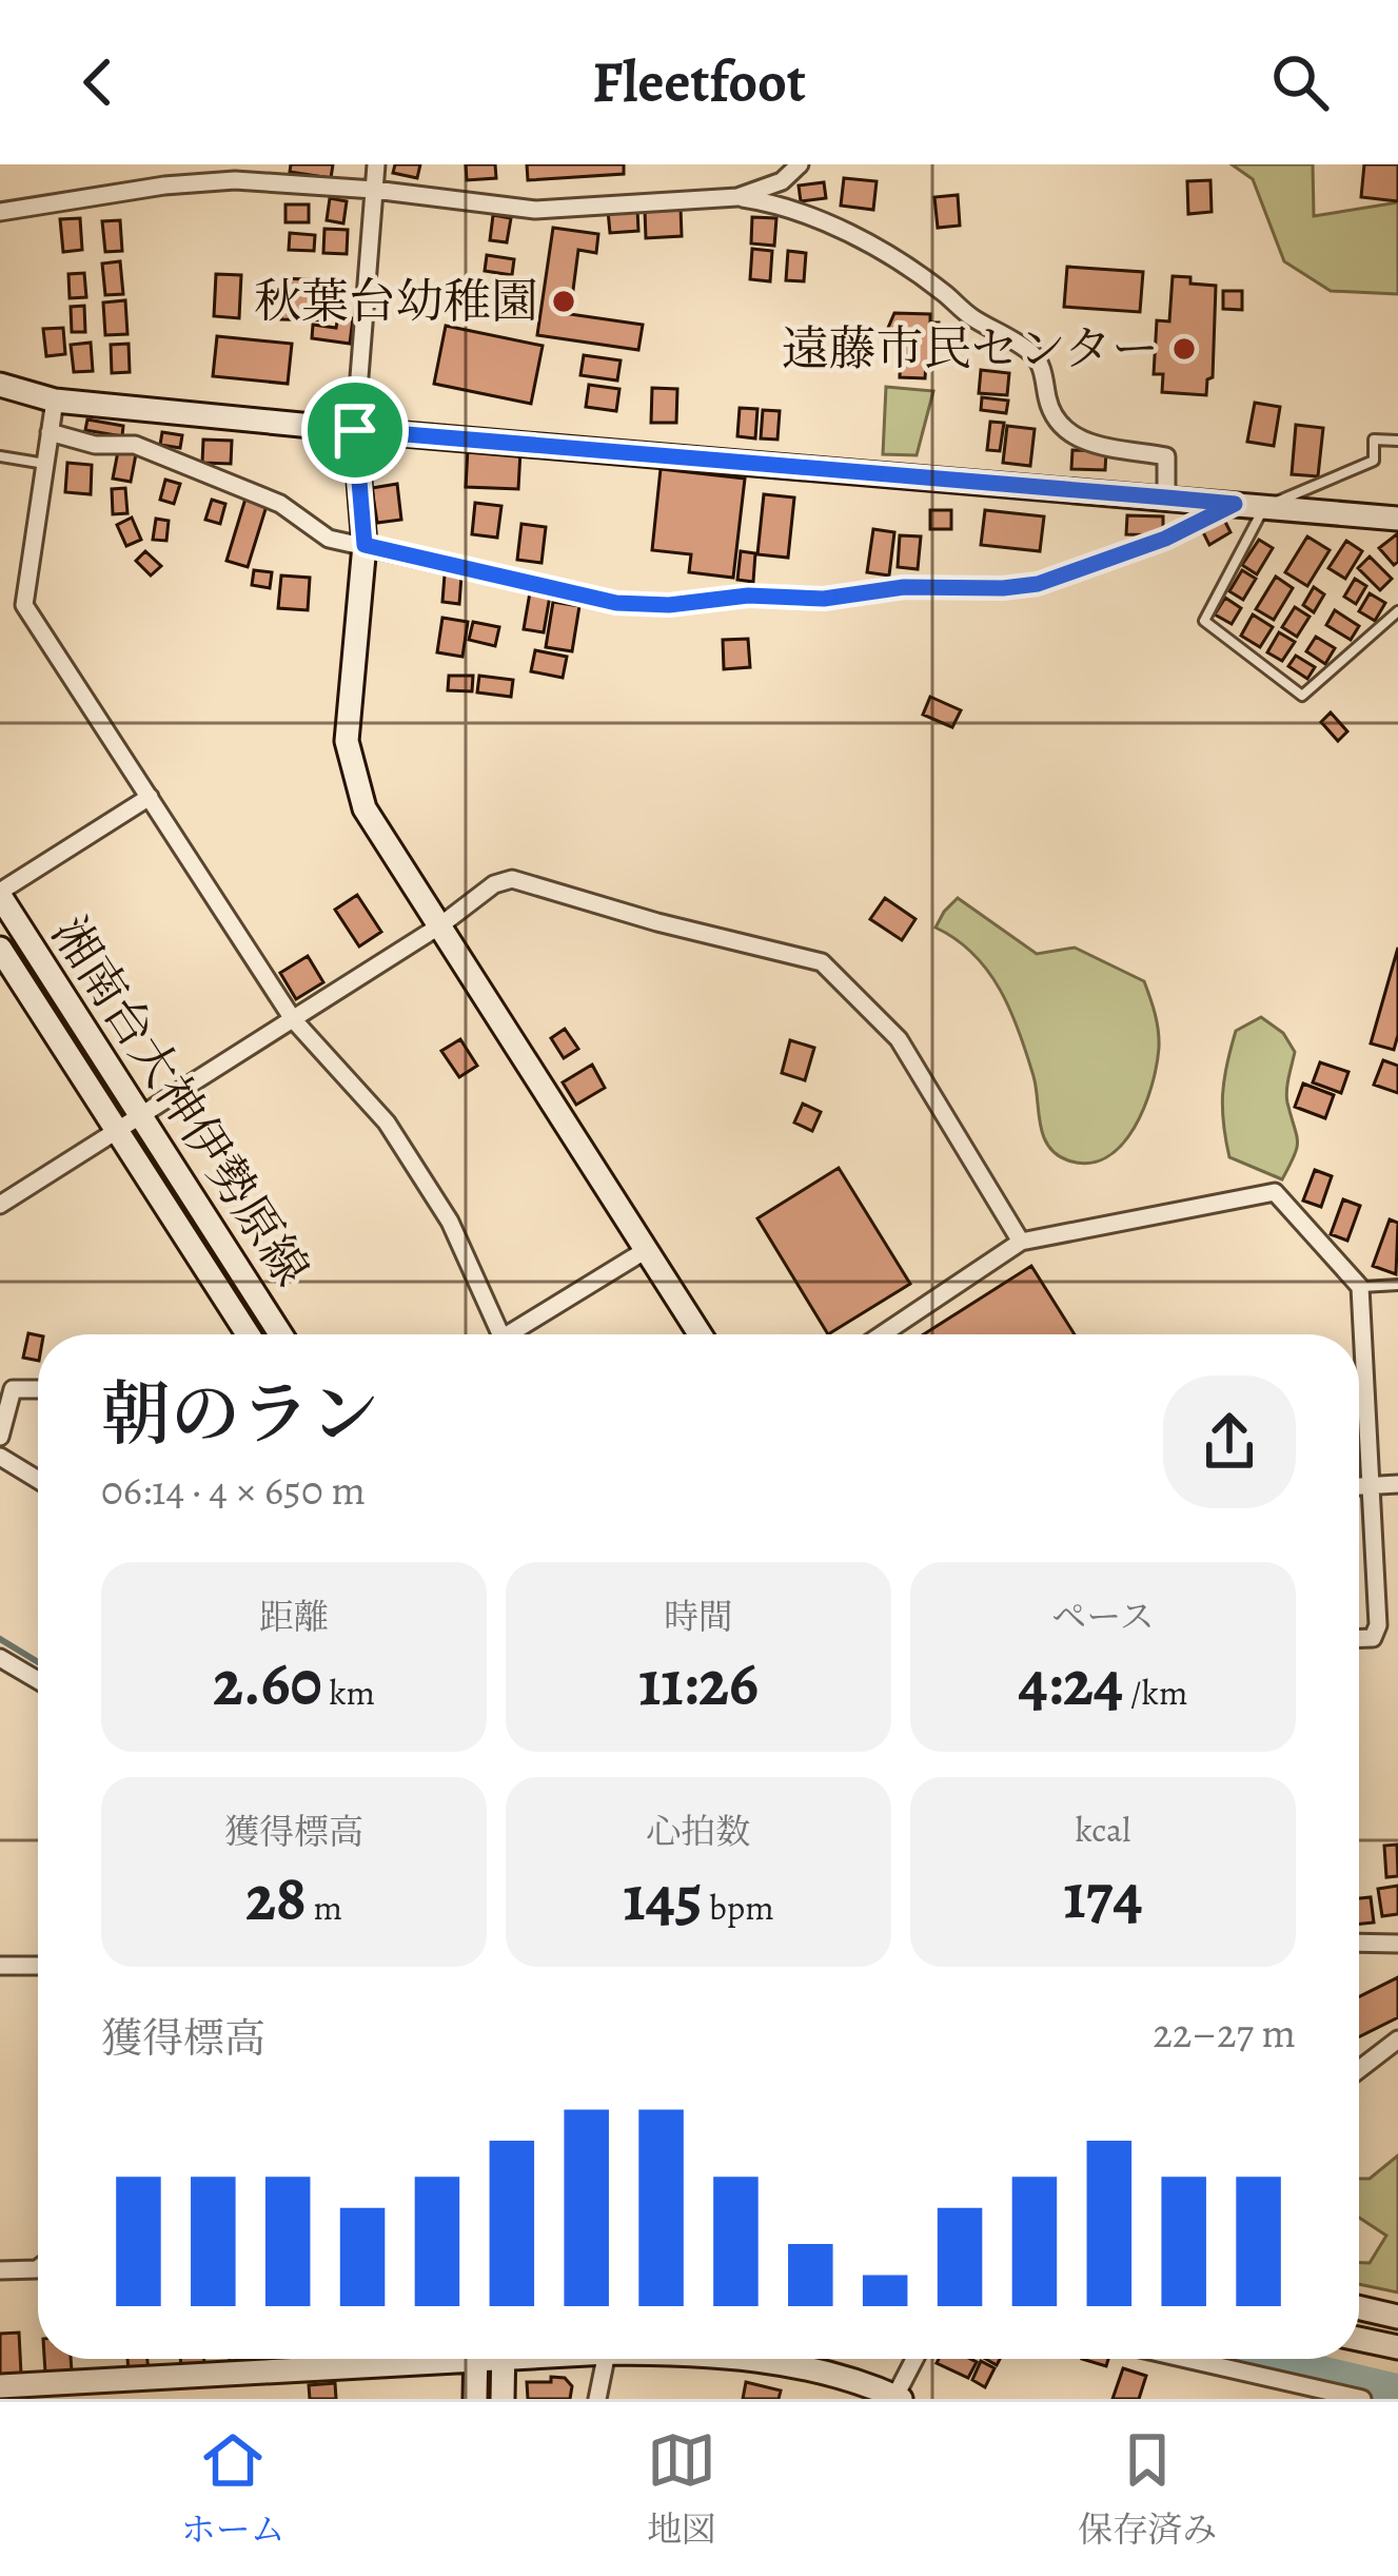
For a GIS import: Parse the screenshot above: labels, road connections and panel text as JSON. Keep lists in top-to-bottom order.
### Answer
{
  "streets": {
    "street": ["湘南台大神伊勢原線"]
  },
  "places": ["秋葉台幼稚園", "遠藤市民センター"],
  "page": {
    "header": "Fleetfoot",
    "heading": ["朝のラン", "06:14 · 4 × 650 m"],
    "stats": [
      ["距離", "2.60 km"],
      ["時間", "11:26"],
      ["ペース", "4:24 /km"],
      ["獲得標高", "28 m"],
      ["心拍数", "145 bpm"],
      ["kcal", "174"]
    ],
    "chart": ["獲得標高", "22–27 m"],
    "tabs": ["ホーム", "地図", "保存済み"]
  }
}
